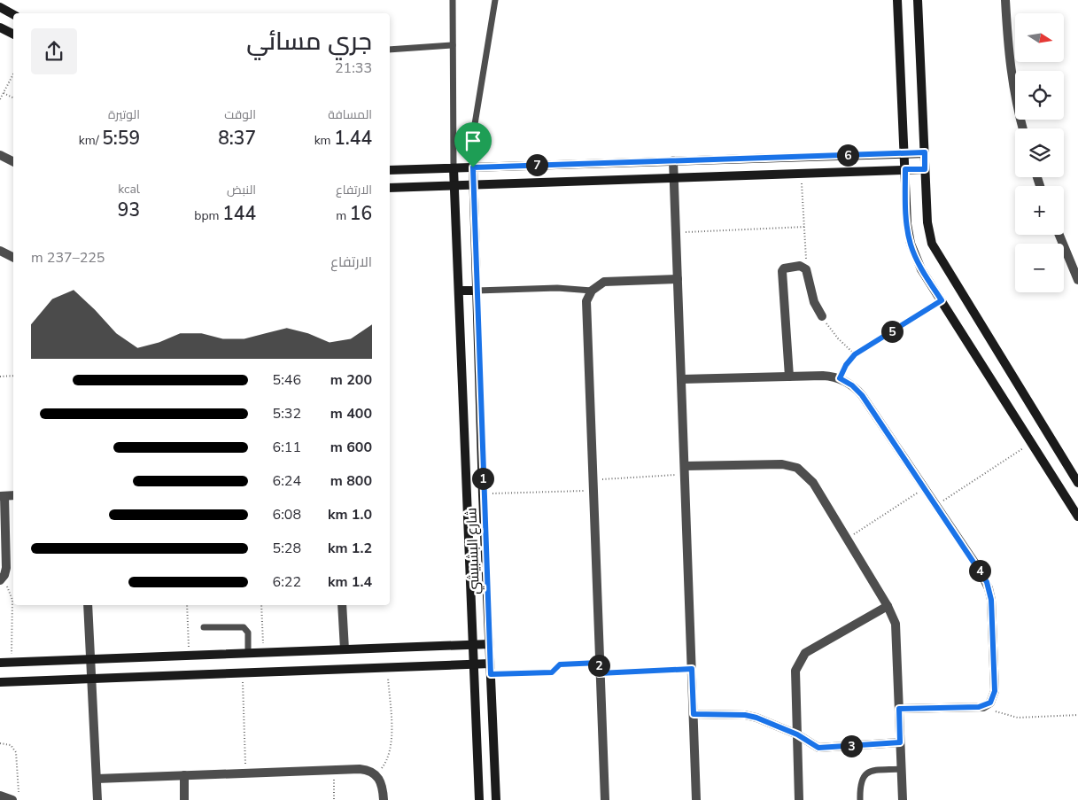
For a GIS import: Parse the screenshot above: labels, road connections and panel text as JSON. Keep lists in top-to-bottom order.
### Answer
{
  "streets": {
    "street": ["شارع البشبيشي"]
  },
  "north": "right",
  "page": {
    "map_buttons": ["+", "−"],
    "heading": ["جري مسائي", "21:33"],
    "stats": [
      ["المسافة", "1.44 km"],
      ["الوقت", "8:37"],
      ["الوتيرة", "5:59 /km"],
      ["الارتفاع", "16 m"],
      ["النبض", "144 bpm"],
      ["kcal", "93"]
    ],
    "pins": [
      "6",
      "7",
      "5",
      "1",
      "4",
      "2",
      "3"
    ],
    "chart": ["الارتفاع", "225–237 m"],
    "list": [
      {
        "name": "200 m",
        "note": "5:46"
      },
      {
        "name": "400 m",
        "note": "5:32"
      },
      {
        "name": "600 m",
        "note": "6:11"
      },
      {
        "name": "800 m",
        "note": "6:24"
      },
      {
        "name": "1.0 km",
        "note": "6:08"
      },
      {
        "name": "1.2 km",
        "note": "5:28"
      },
      {
        "name": "1.4 km",
        "note": "6:22"
      }
    ]
  }
}
